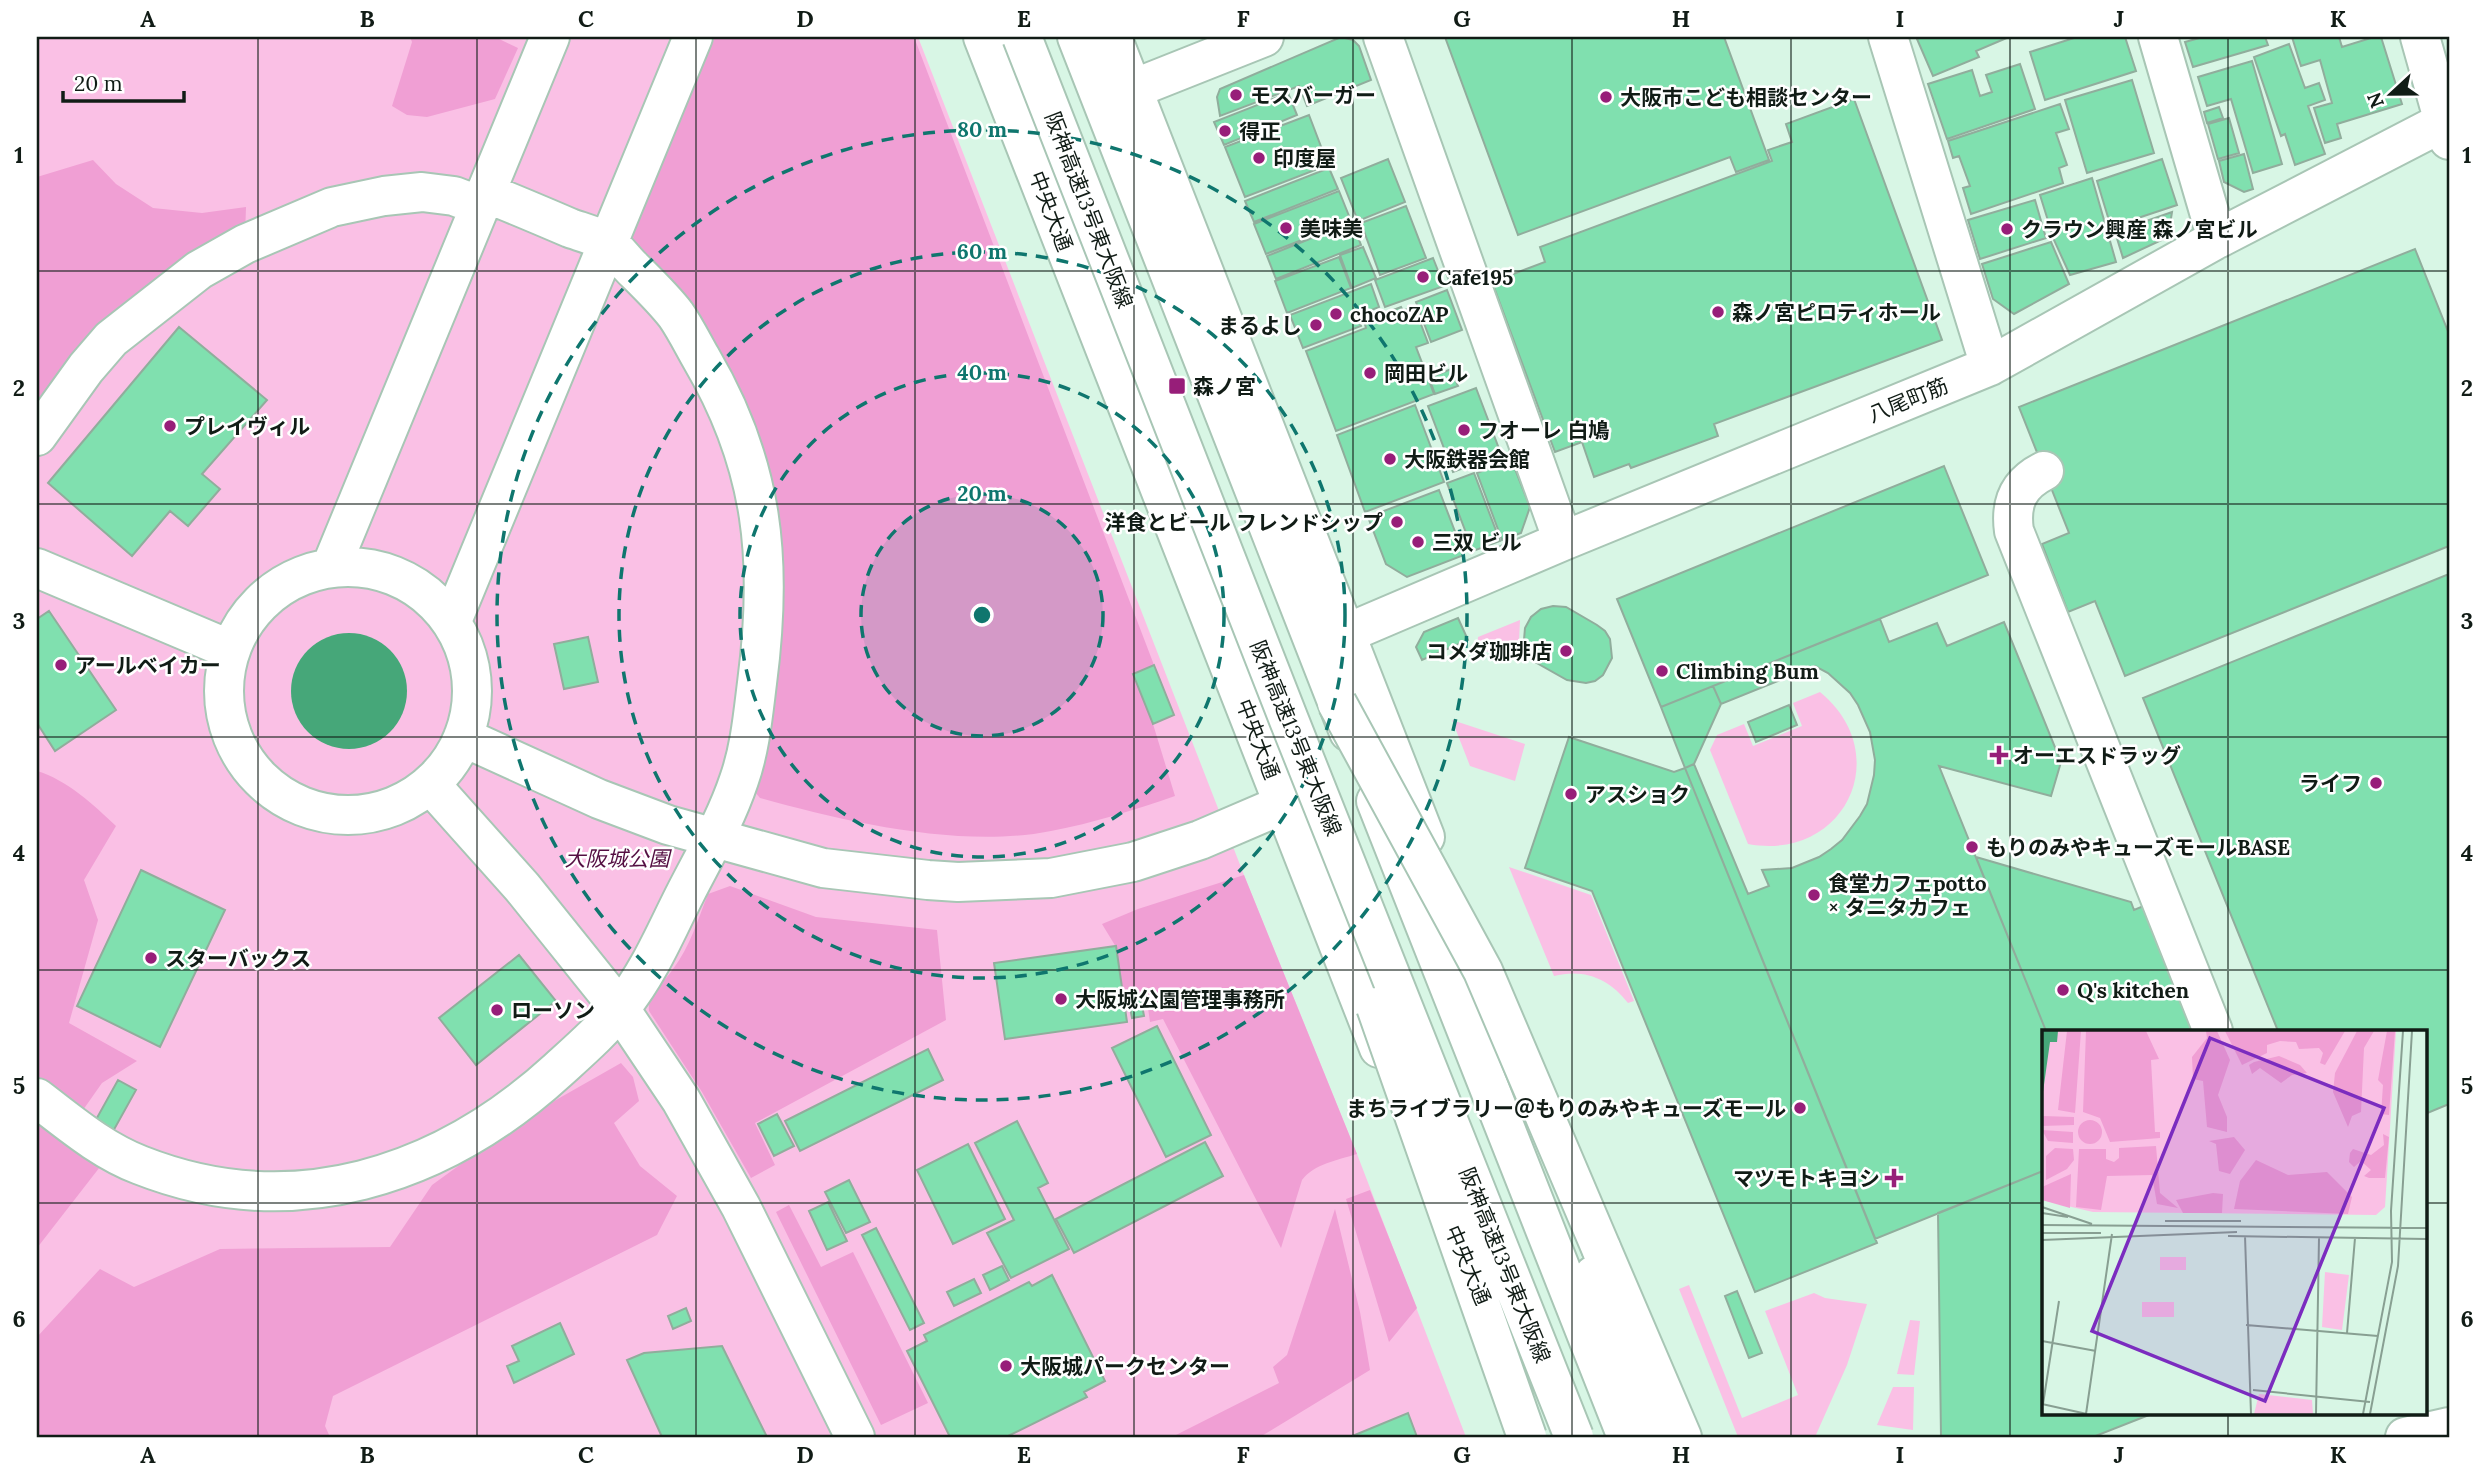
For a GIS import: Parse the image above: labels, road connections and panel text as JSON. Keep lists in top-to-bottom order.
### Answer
{
  "streets": {
    "main road": ["阪神高速13号東大阪線", "中央大通", "八尾町筋"]
  },
  "parks": ["大阪城公園"],
  "places": {
    "other": [
      "モスバーガー",
      "大阪市こども相談センター",
      "得正",
      "印度屋",
      "美味美",
      "クラウン興産 森ノ宮ビル",
      "Cafe195",
      "森ノ宮ピロティホール",
      "chocoZAP",
      "まるよし",
      "岡田ビル",
      "プレイヴィル",
      "フオーレ 白鳩",
      "大阪鉄器会館",
      "洋食とビール フレンドシップ",
      "三双 ビル",
      "コメダ珈琲店",
      "アールベイカー",
      "Climbing Bum",
      "ライフ",
      "アスショク",
      "もりのみやキューズモールBASE",
      "食堂カフェpotto × タニタカフェ",
      "スターバックス",
      "Q's kitchen",
      "大阪城公園管理事務所",
      "ローソン",
      "まちライブラリー＠もりのみやキューズモール",
      "大阪城パークセンター"
    ],
    "transit": ["森ノ宮"],
    "health": ["オーエスドラッグ", "マツモトキヨシ"]
  },
  "scale_bar": "20 m",
  "north": "left",
  "grid": {
    "columns": [
      "A",
      "B",
      "C",
      "D",
      "E",
      "F",
      "G",
      "H",
      "I",
      "J",
      "K"
    ],
    "rows": [
      "1",
      "2",
      "3",
      "4",
      "5",
      "6"
    ]
  },
  "rings": [
    "80 m",
    "60 m",
    "40 m",
    "20 m"
  ]
}
